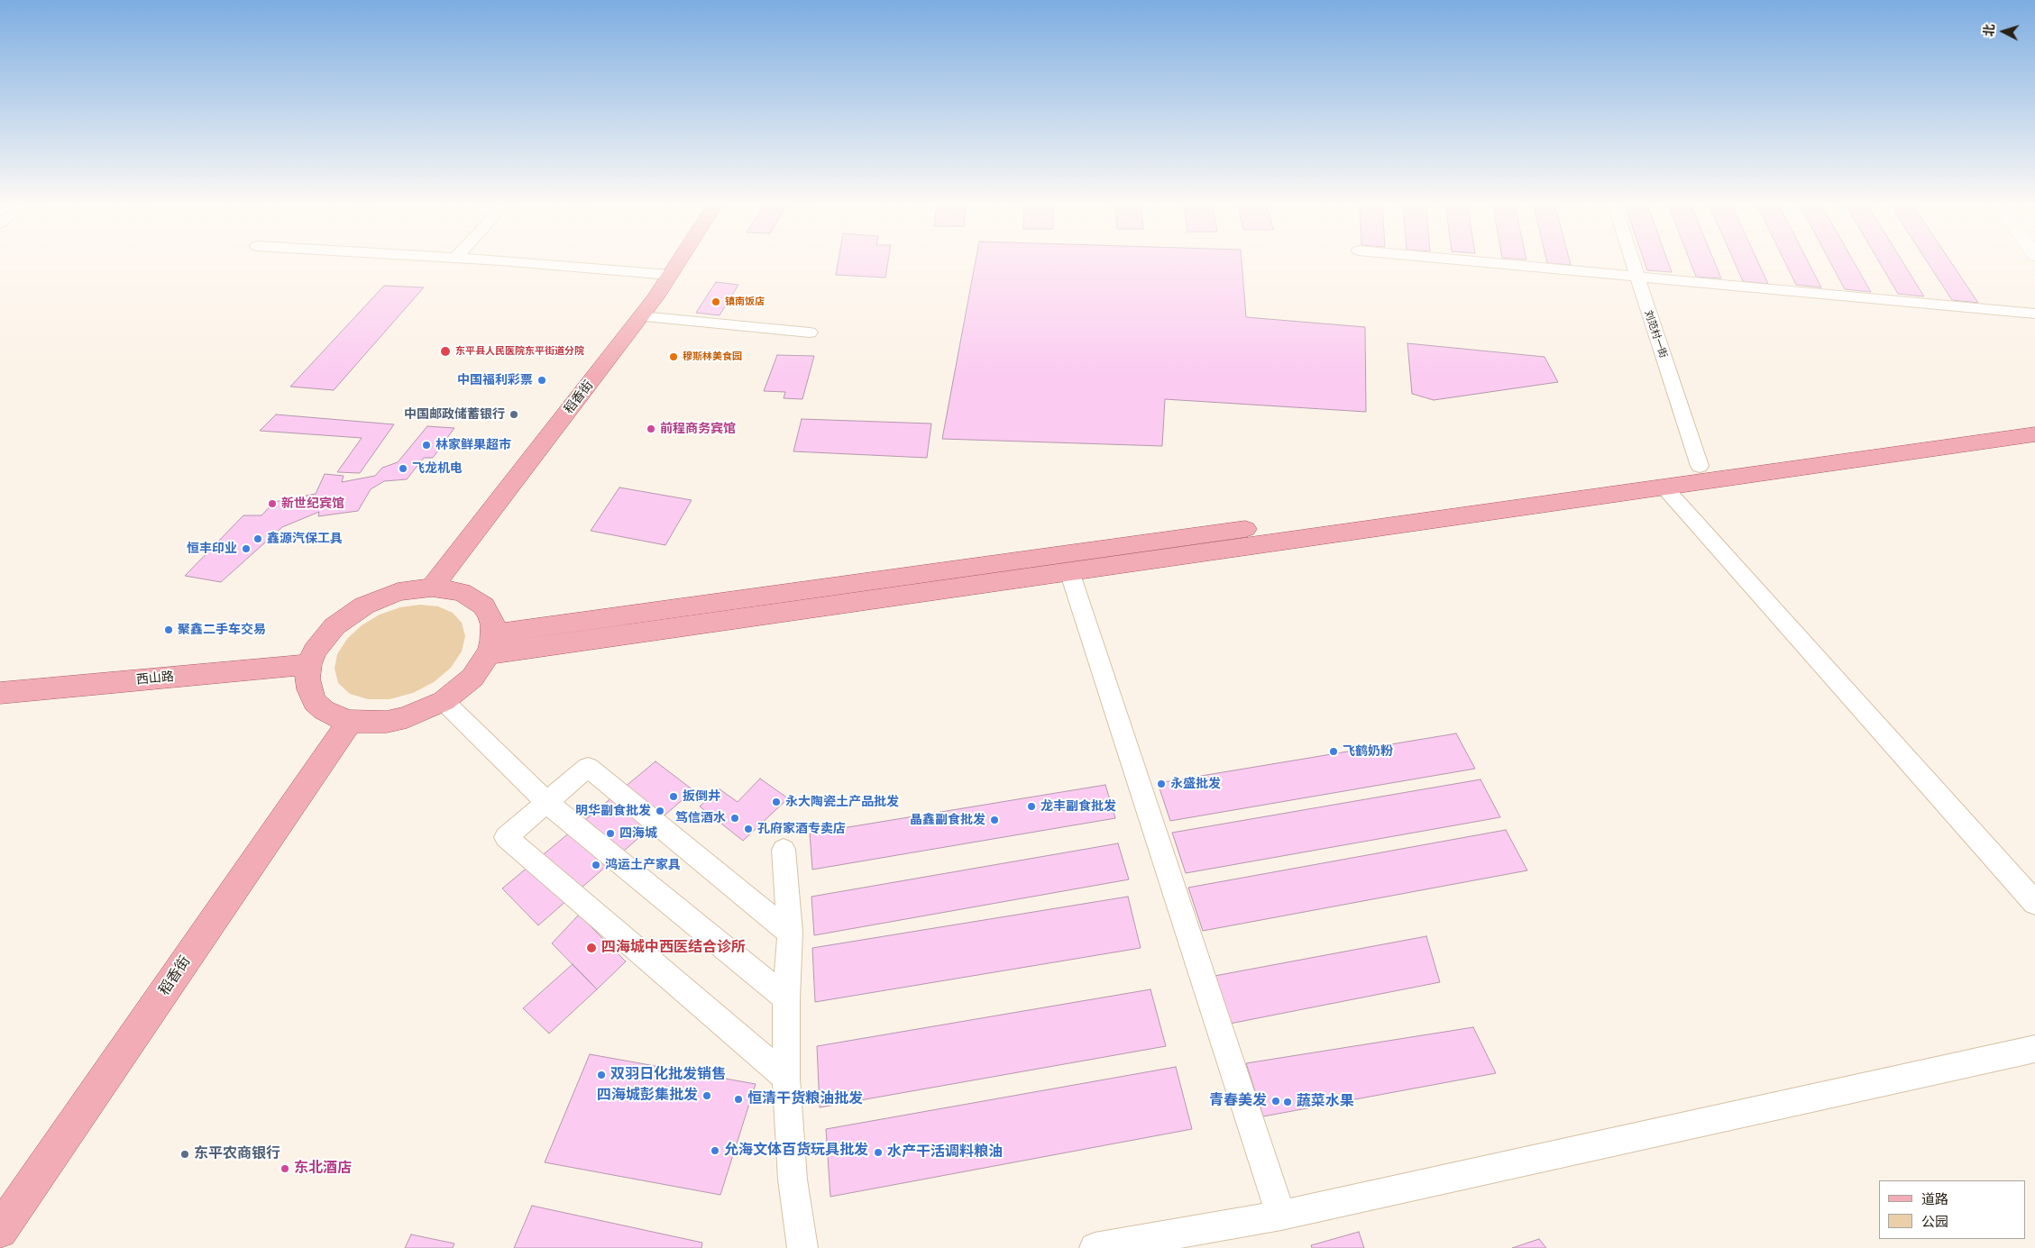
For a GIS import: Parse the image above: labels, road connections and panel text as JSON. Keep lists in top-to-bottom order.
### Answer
{
  "streets": {
    "main road": ["稻香街", "西山路"],
    "street": ["刘范村一街"]
  },
  "crossings": [
    ["稻香街", "西山路"]
  ],
  "places": [
    "镇南饭店",
    "东平县人民医院东平街道分院",
    "穆斯林美食园",
    "中国福利彩票",
    "中国邮政储蓄银行",
    "前程商务宾馆",
    "林家鲜果超市",
    "飞龙机电",
    "新世纪宾馆",
    "鑫源汽保工具",
    "恒丰印业",
    "聚鑫二手车交易",
    "飞鹤奶粉",
    "永盛批发",
    "扳倒井",
    "永大陶瓷土产品批发",
    "龙丰副食批发",
    "明华副食批发",
    "笃信酒水",
    "晶鑫副食批发",
    "孔府家酒专卖店",
    "四海城",
    "鸿运土产家具",
    "四海城中西医结合诊所",
    "双羽日化批发销售",
    "四海城彭集批发",
    "恒清干货粮油批发",
    "青春美发",
    "蔬菜水果",
    "允海文体百货玩具批发",
    "水产干活调料粮油",
    "东平农商银行",
    "东北酒店"
  ],
  "legend": ["道路", "公园"],
  "north": "left"
}
